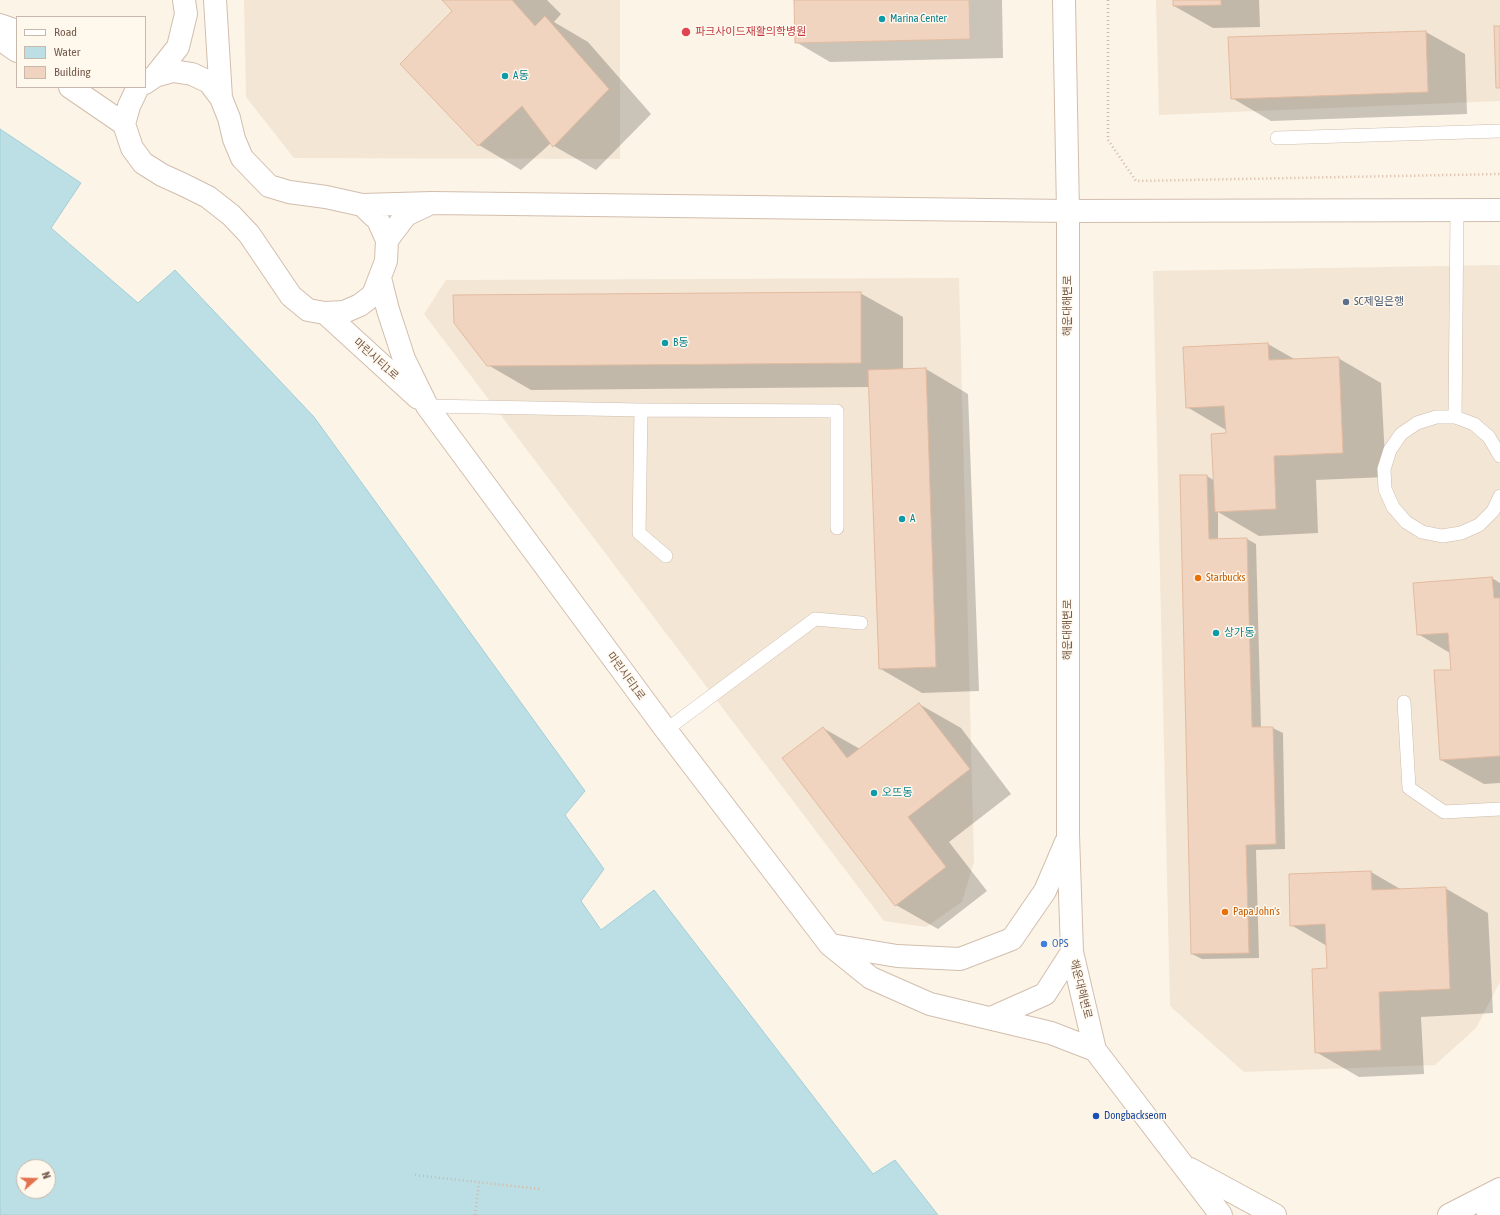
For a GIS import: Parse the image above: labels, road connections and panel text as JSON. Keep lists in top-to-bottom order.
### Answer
{
  "streets": {
    "main road": ["해운대해변로", "마린시티1로"]
  },
  "crossings": [
    ["해운대해변로", "마린시티1로"]
  ],
  "places": [
    "Marina Center",
    "파크사이드재활의학병원",
    "A동",
    "SC제일은행",
    "B동",
    "A",
    "Starbucks",
    "상가동",
    "오뜨동",
    "Papa John's",
    "OPS",
    "Dongbackseom"
  ],
  "legend": ["Road", "Water", "Building"],
  "north": "right"
}
